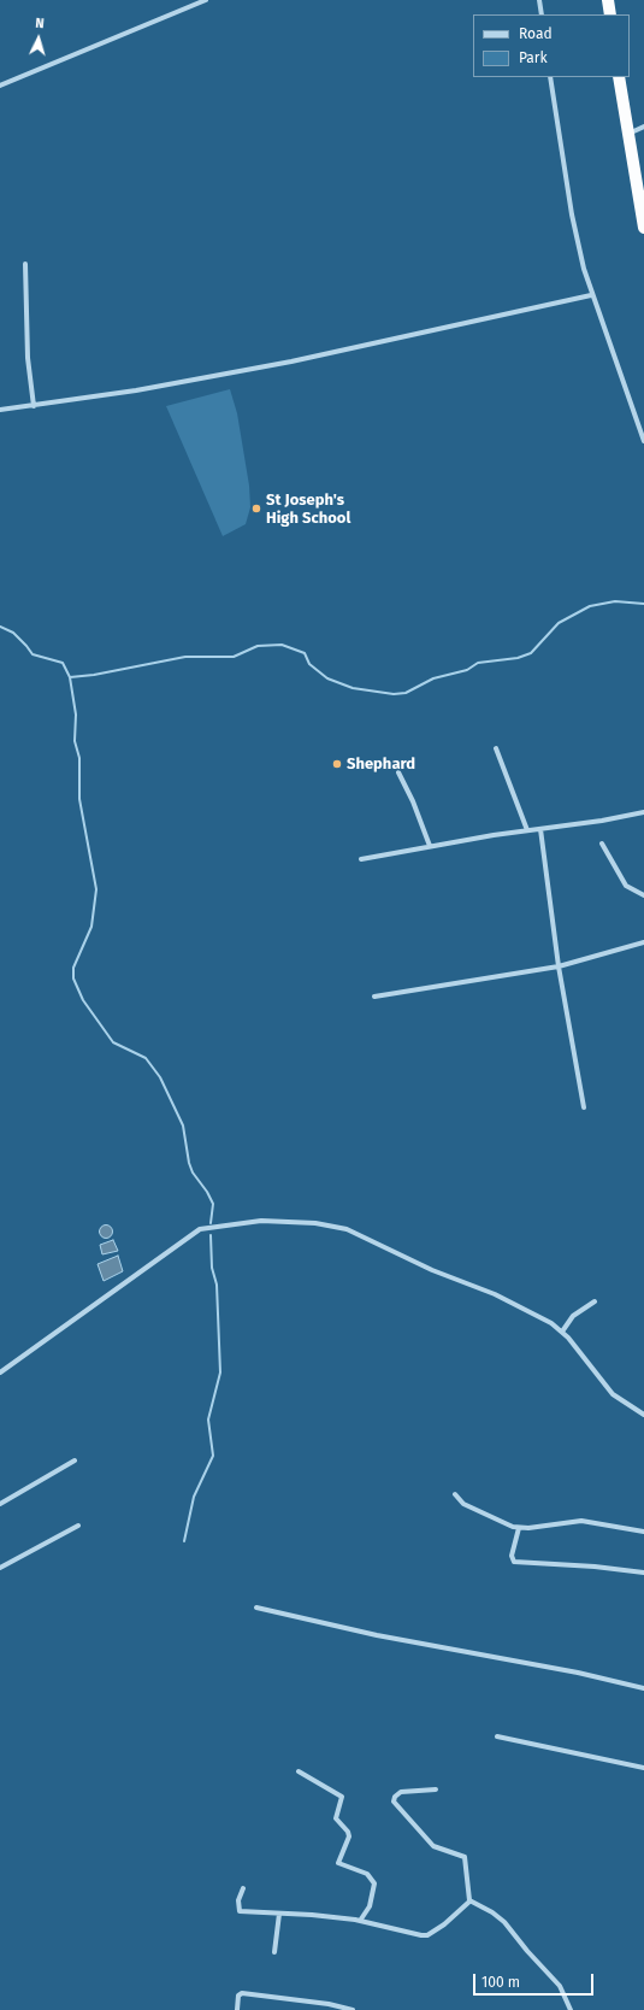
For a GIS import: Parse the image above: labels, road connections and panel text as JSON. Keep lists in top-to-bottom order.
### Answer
{
  "places": ["St Joseph's High School", "Shephard"],
  "legend": ["Road", "Park"],
  "scale_bar": "100 m",
  "north": "top"
}
